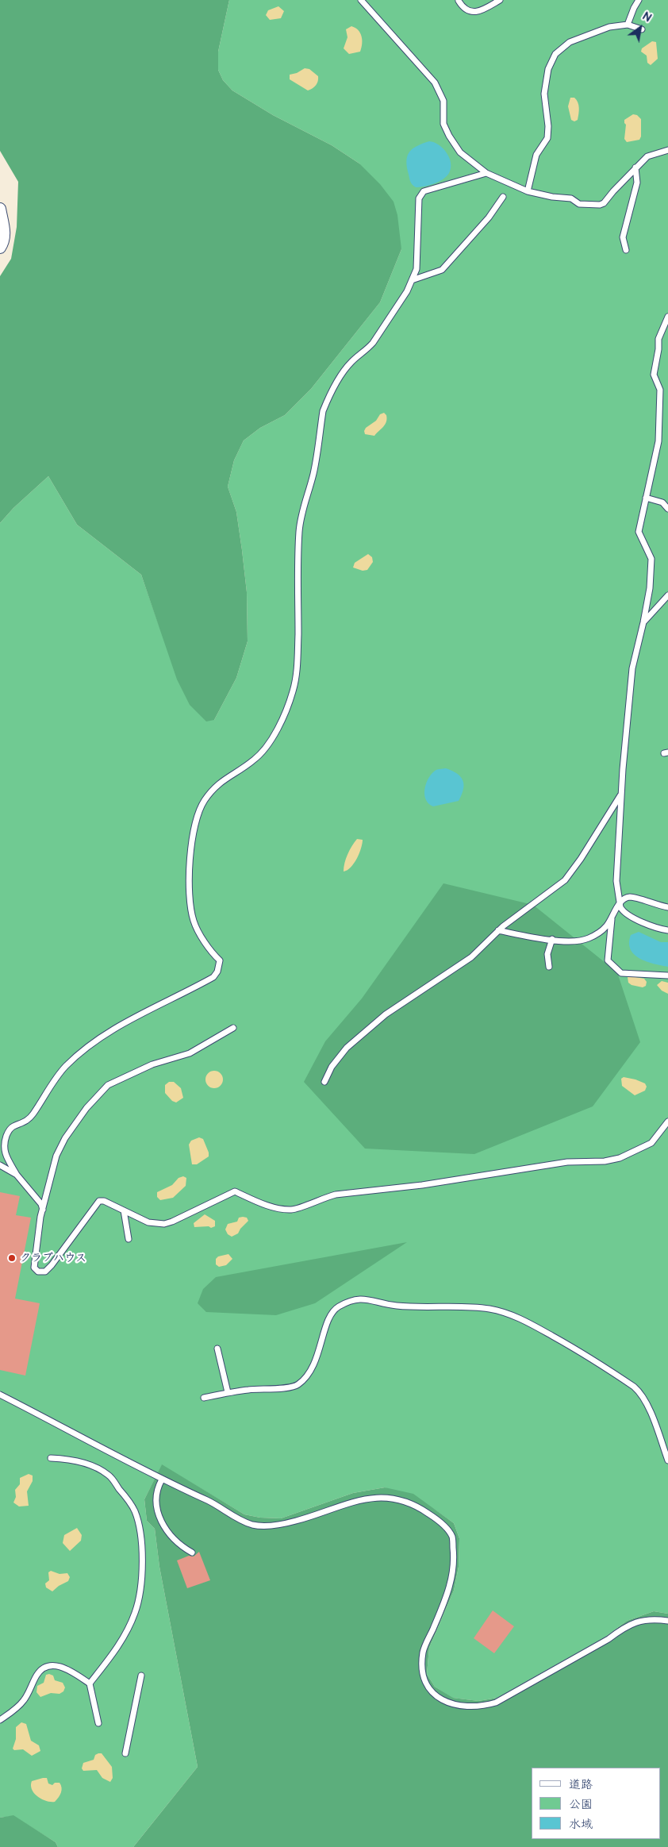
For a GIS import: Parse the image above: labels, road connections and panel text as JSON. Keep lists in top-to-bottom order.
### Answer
{
  "places": ["クラブハウス"],
  "legend": ["道路", "公園", "水域"],
  "north": "top right"
}
